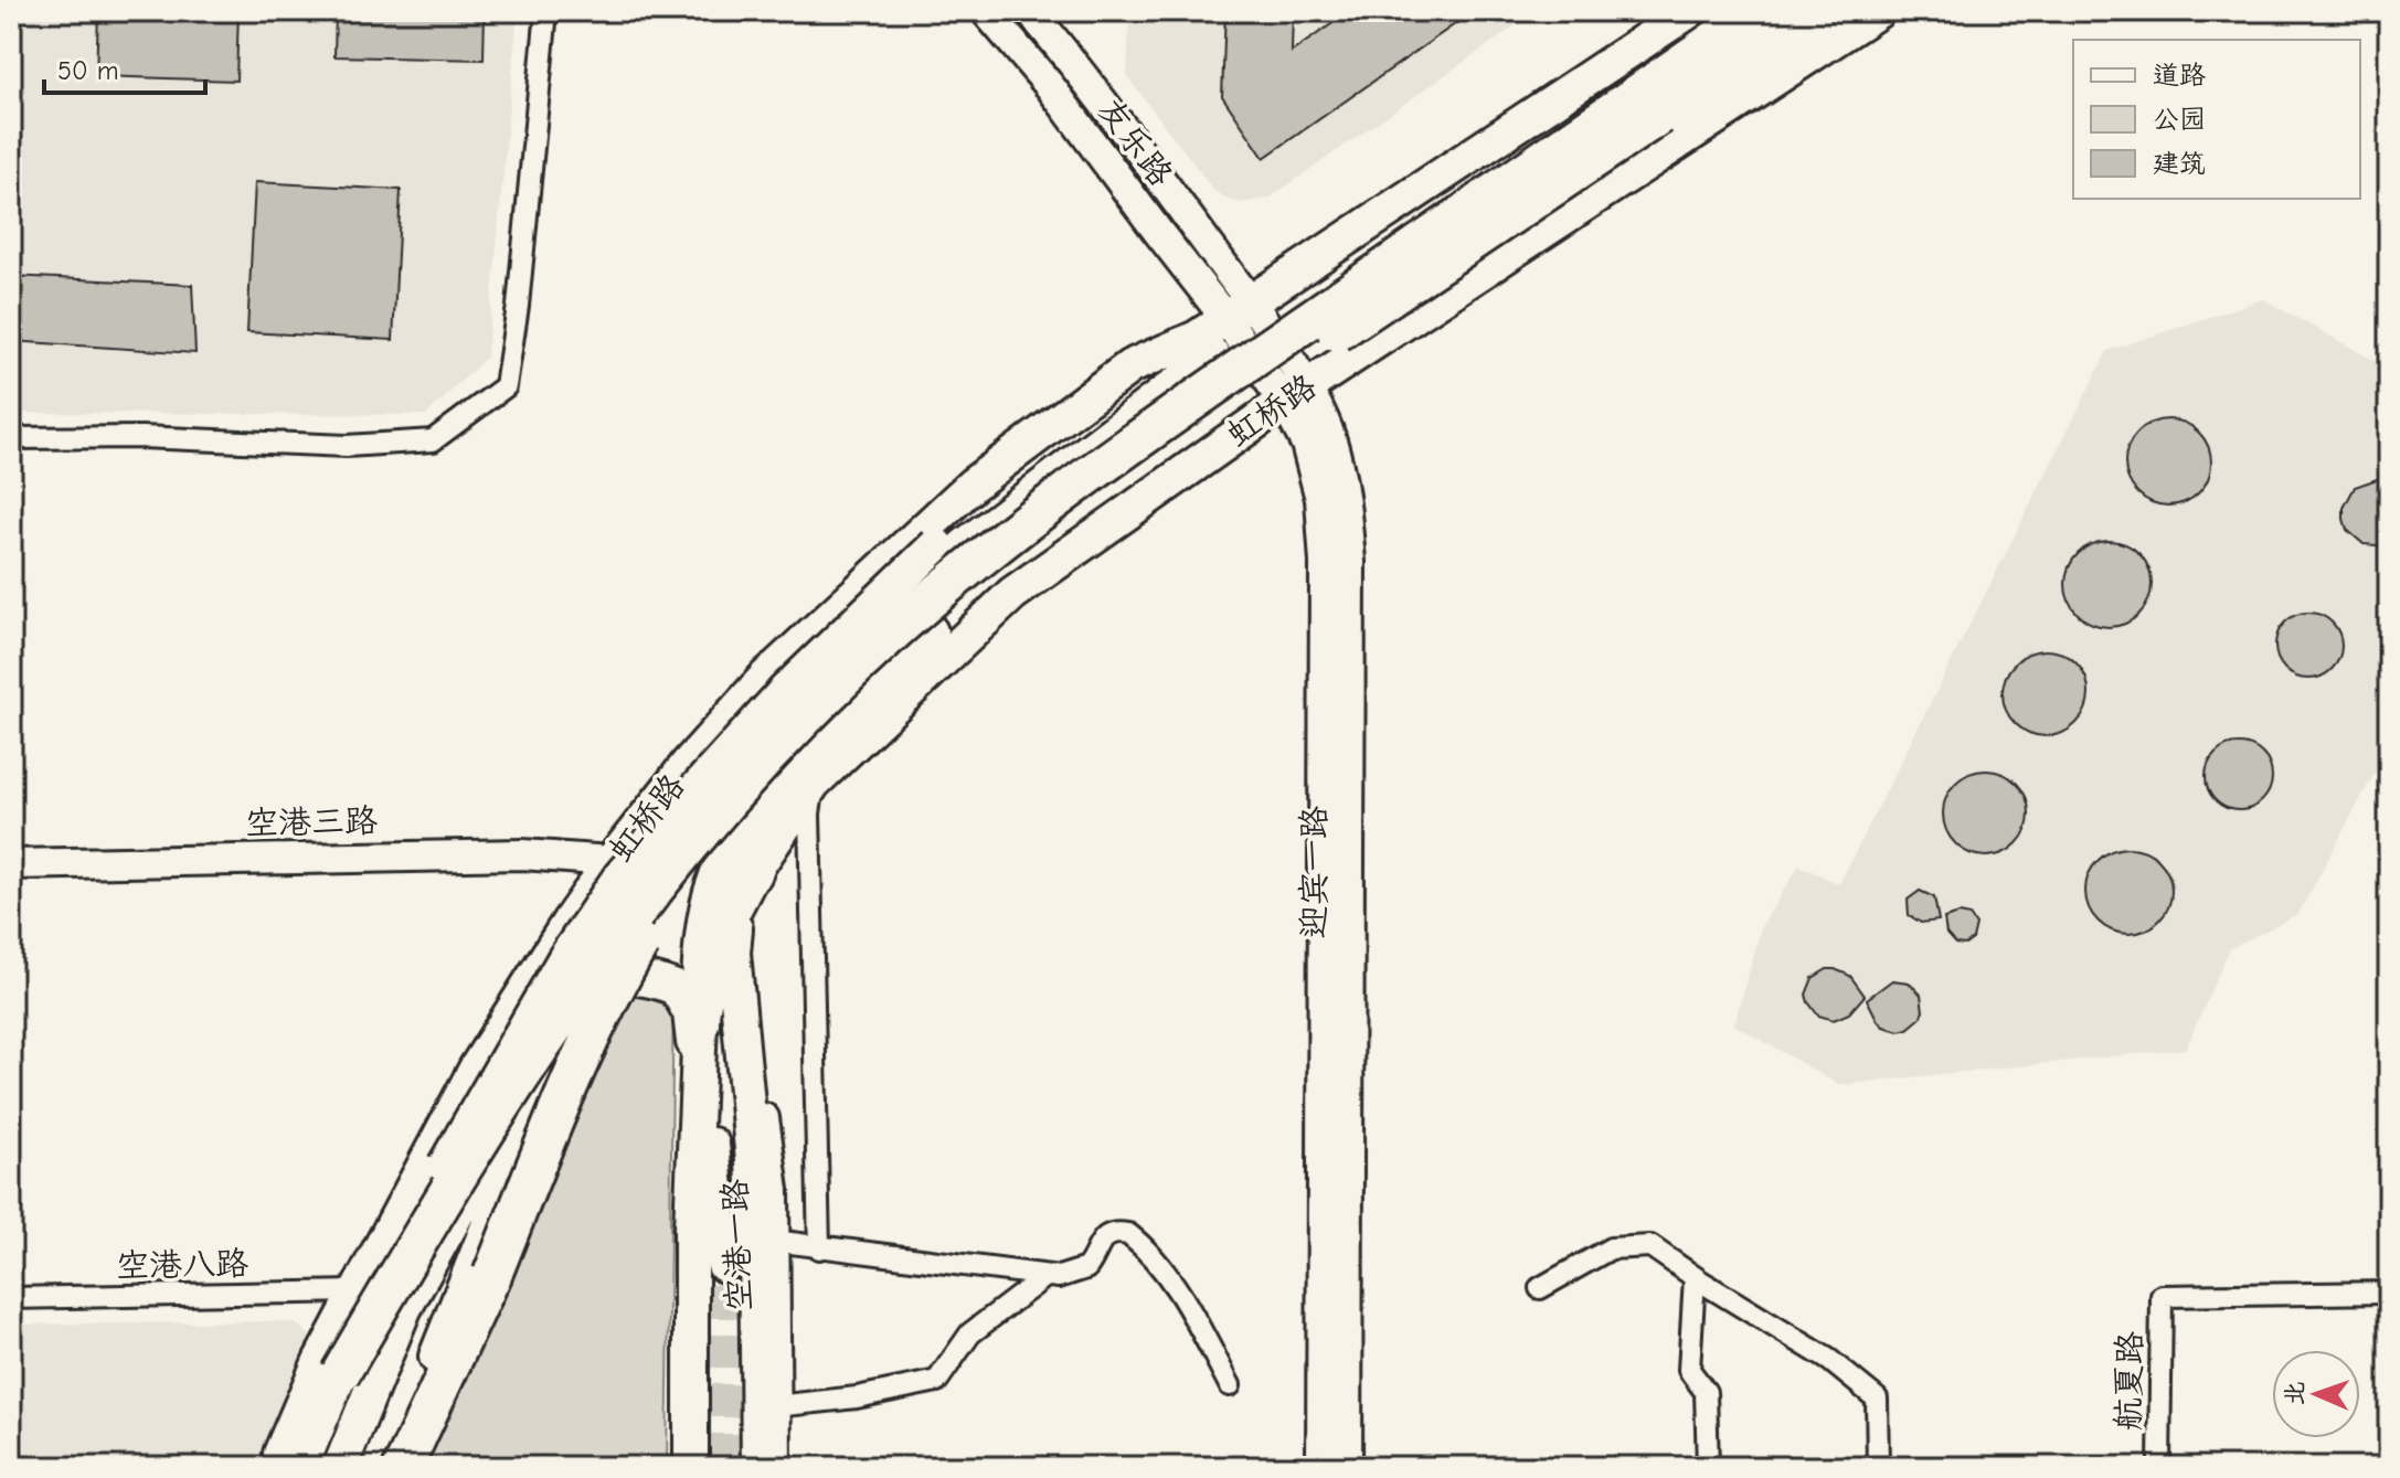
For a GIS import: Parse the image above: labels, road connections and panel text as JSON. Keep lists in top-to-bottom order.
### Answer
{
  "streets": {
    "main road": [
      "友乐路",
      "虹桥路",
      "空港三路",
      "迎宾一路",
      "空港一路"
    ],
    "street": ["空港八路", "航夏路"]
  },
  "crossings": [
    ["友乐路", "虹桥路"],
    ["友乐路", "迎宾一路"],
    ["虹桥路", "空港三路"],
    ["虹桥路", "迎宾一路"],
    ["虹桥路", "空港一路"],
    ["虹桥路", "空港八路"]
  ],
  "legend": ["道路", "公园", "建筑"],
  "scale_bar": "50 m",
  "north": "left"
}
